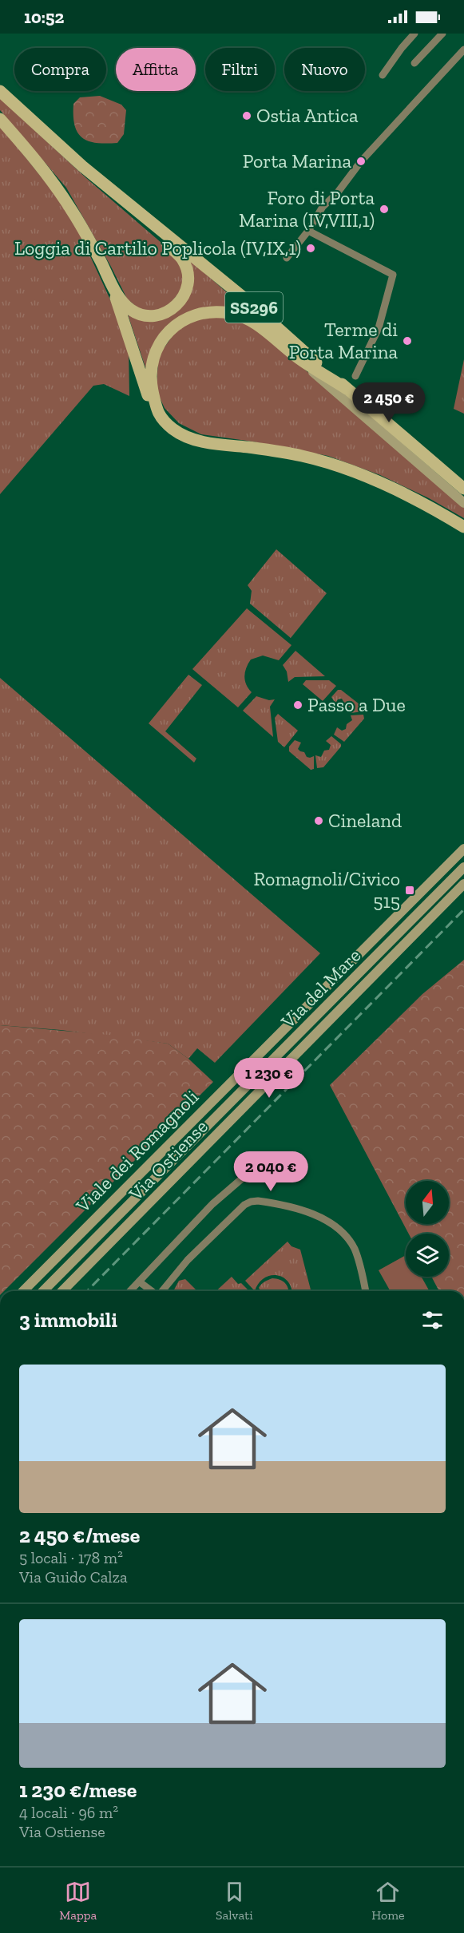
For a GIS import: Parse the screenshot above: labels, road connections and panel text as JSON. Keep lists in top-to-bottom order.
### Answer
{
  "streets": {
    "main road": ["SS296"],
    "street": ["Via del Mare", "Viale dei Romagnoli", "Via Ostiense"]
  },
  "places": {
    "other": [
      "Ostia Antica",
      "Porta Marina",
      "Foro di Porta Marina (IV,VIII,1)",
      "Loggia di Cartilio Poplicola (IV,IX,1)",
      "Terme di Porta Marina",
      "Passo a Due",
      "Cineland"
    ],
    "transit": ["Romagnoli/Civico 515"]
  },
  "north": "top",
  "page": {
    "status": "10:52",
    "chip": [
      "Compra",
      "Affitta",
      "Filtri",
      "Nuovo"
    ],
    "price": ["2 450 €", "1 230 €", "2 040 €"],
    "heading": "3 immobili",
    "list": [
      {
        "name": "2 450 €/mese",
        "note": "5 locali · 178 m² · Via Guido Calza"
      },
      {
        "name": "1 230 €/mese",
        "note": "4 locali · 96 m² · Via Ostiense"
      }
    ],
    "tabs": ["Mappa", "Salvati", "Home"]
  }
}
